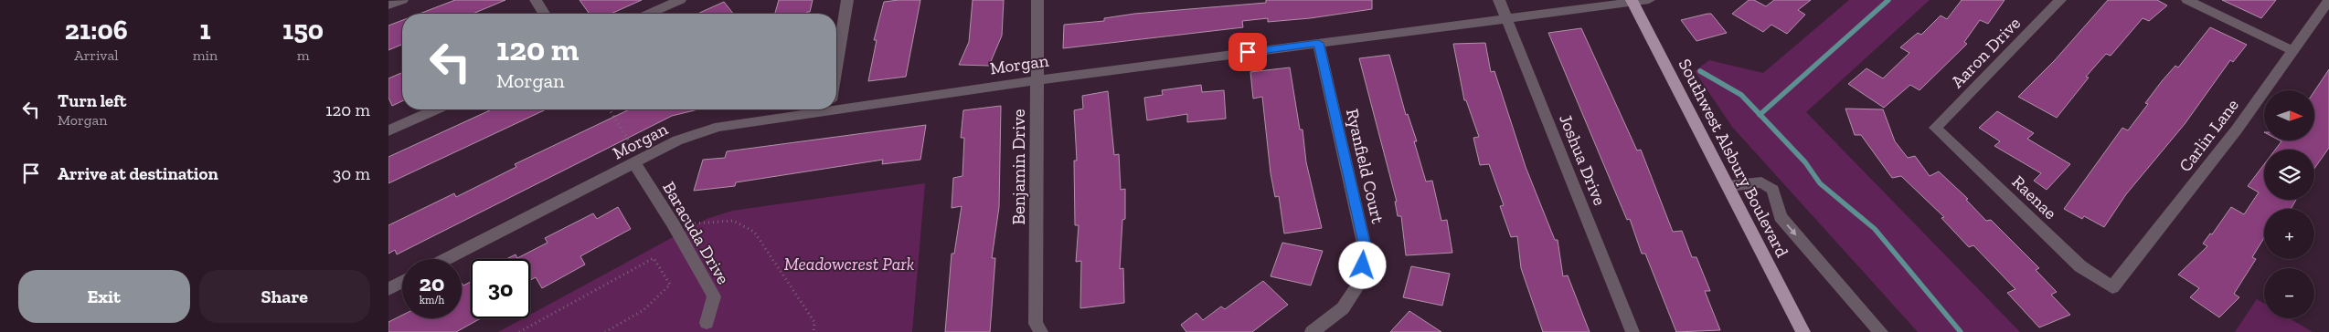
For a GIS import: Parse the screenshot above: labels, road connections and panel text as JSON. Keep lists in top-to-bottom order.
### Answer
{
  "streets": {
    "main road": ["Southwest Alsbury Boulevard"],
    "street": [
      "Aaron Drive",
      "Morgan",
      "Carlin Lane",
      "Joshua Drive",
      "Ryanfield Court",
      "Benjamin Drive",
      "Raenae",
      "Baracuda Drive"
    ]
  },
  "crossings": [
    ["Aaron Drive", "Raenae"],
    ["Morgan", "Southwest Alsbury Boulevard"],
    ["Morgan", "Joshua Drive"],
    ["Morgan", "Ryanfield Court"],
    ["Morgan", "Benjamin Drive"],
    ["Morgan", "Baracuda Drive"],
    ["Carlin Lane", "Raenae"]
  ],
  "parks": ["Meadowcrest Park"],
  "north": "right",
  "page": {
    "eta": [
      "21:06",
      "Arrival",
      "1",
      "min",
      "150",
      "m"
    ],
    "turn": ["120 m", "Morgan"],
    "list": [
      {
        "name": "Turn left",
        "note": "Morgan",
        "value": "120 m"
      },
      {
        "name": "Arrive at destination",
        "value": "30 m"
      }
    ],
    "map_buttons": ["+", "−"],
    "speed": "20 km/h",
    "limit": "30",
    "buttons": ["Exit", "Share"]
  }
}
